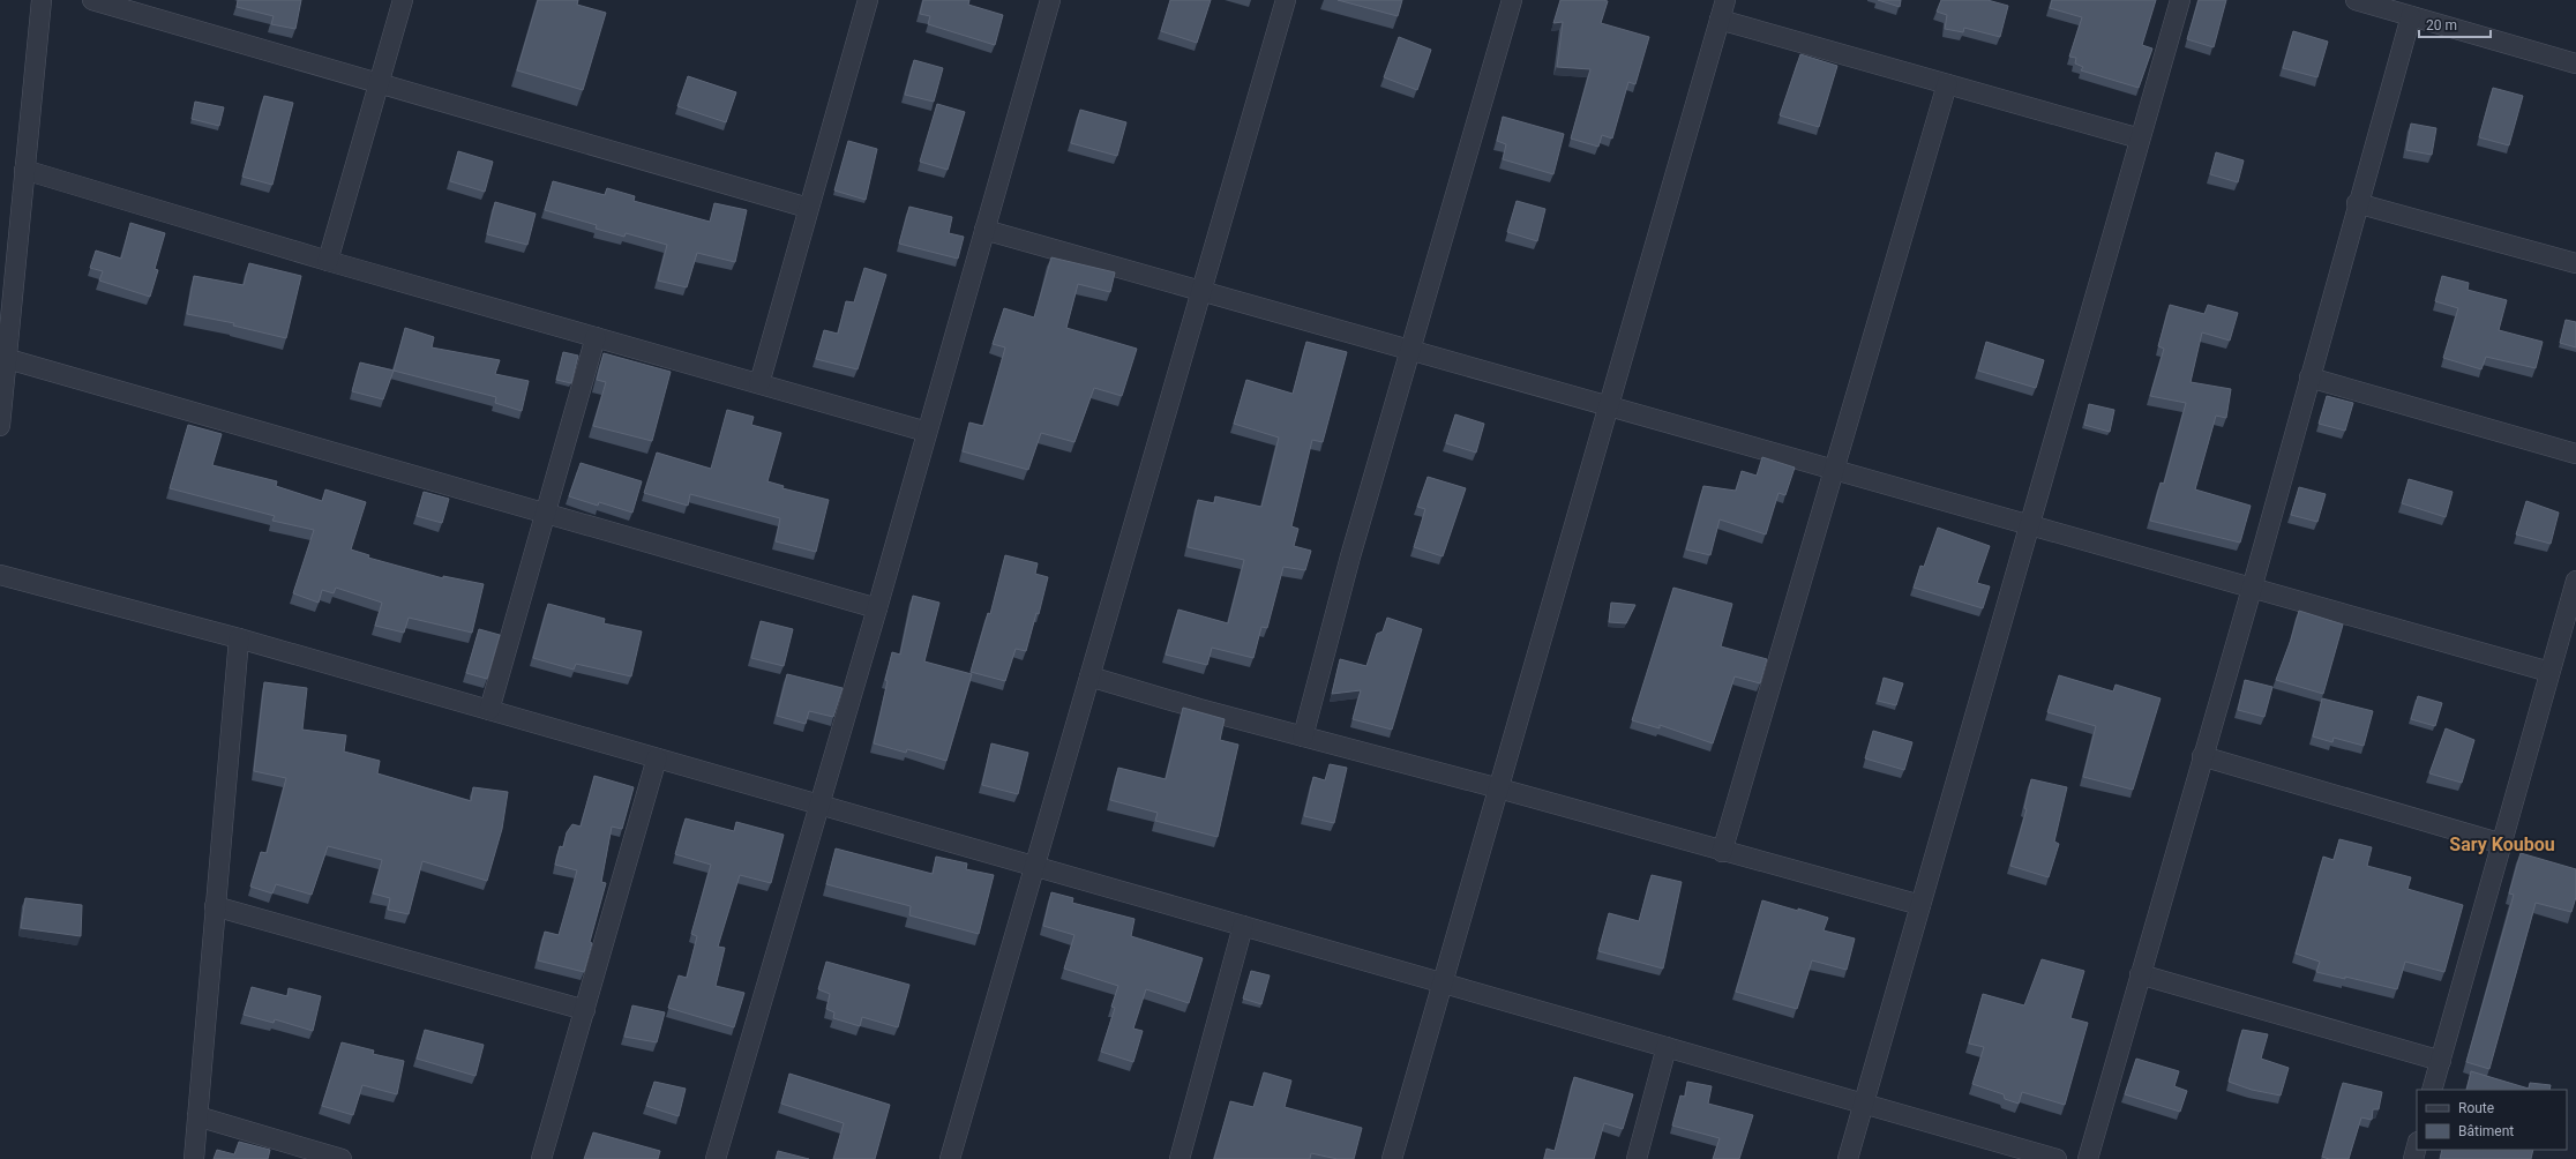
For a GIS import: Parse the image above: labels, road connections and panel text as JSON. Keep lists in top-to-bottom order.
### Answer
{
  "districts": ["Sary Koubou"],
  "legend": ["Route", "Bâtiment"],
  "scale_bar": "20 m"
}
